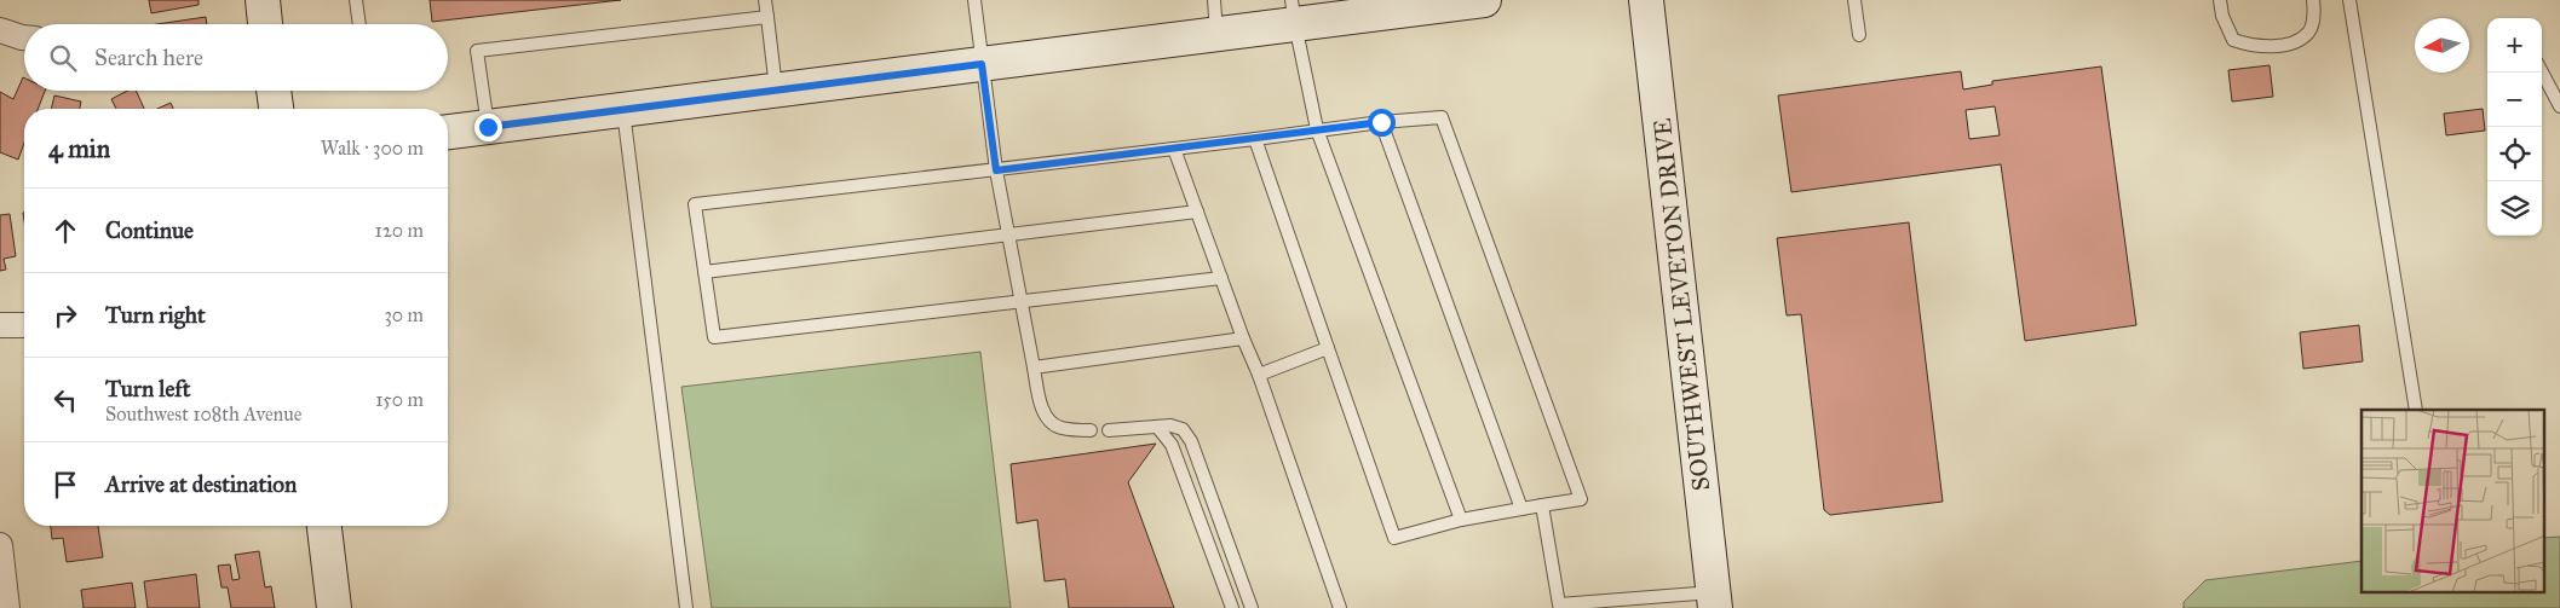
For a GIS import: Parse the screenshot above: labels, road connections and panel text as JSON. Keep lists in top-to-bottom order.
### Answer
{
  "streets": {
    "street": ["SOUTHWEST LEVETON DRIVE"]
  },
  "north": "left",
  "page": {
    "map_buttons": ["+", "−"],
    "search": "Search here",
    "heading": ["4 min", "Walk · 300 m"],
    "list": [
      ["Continue", "120 m"],
      ["Turn right", "30 m"],
      ["Turn left", "Southwest 108th Avenue", "150 m"],
      "Arrive at destination"
    ]
  }
}
